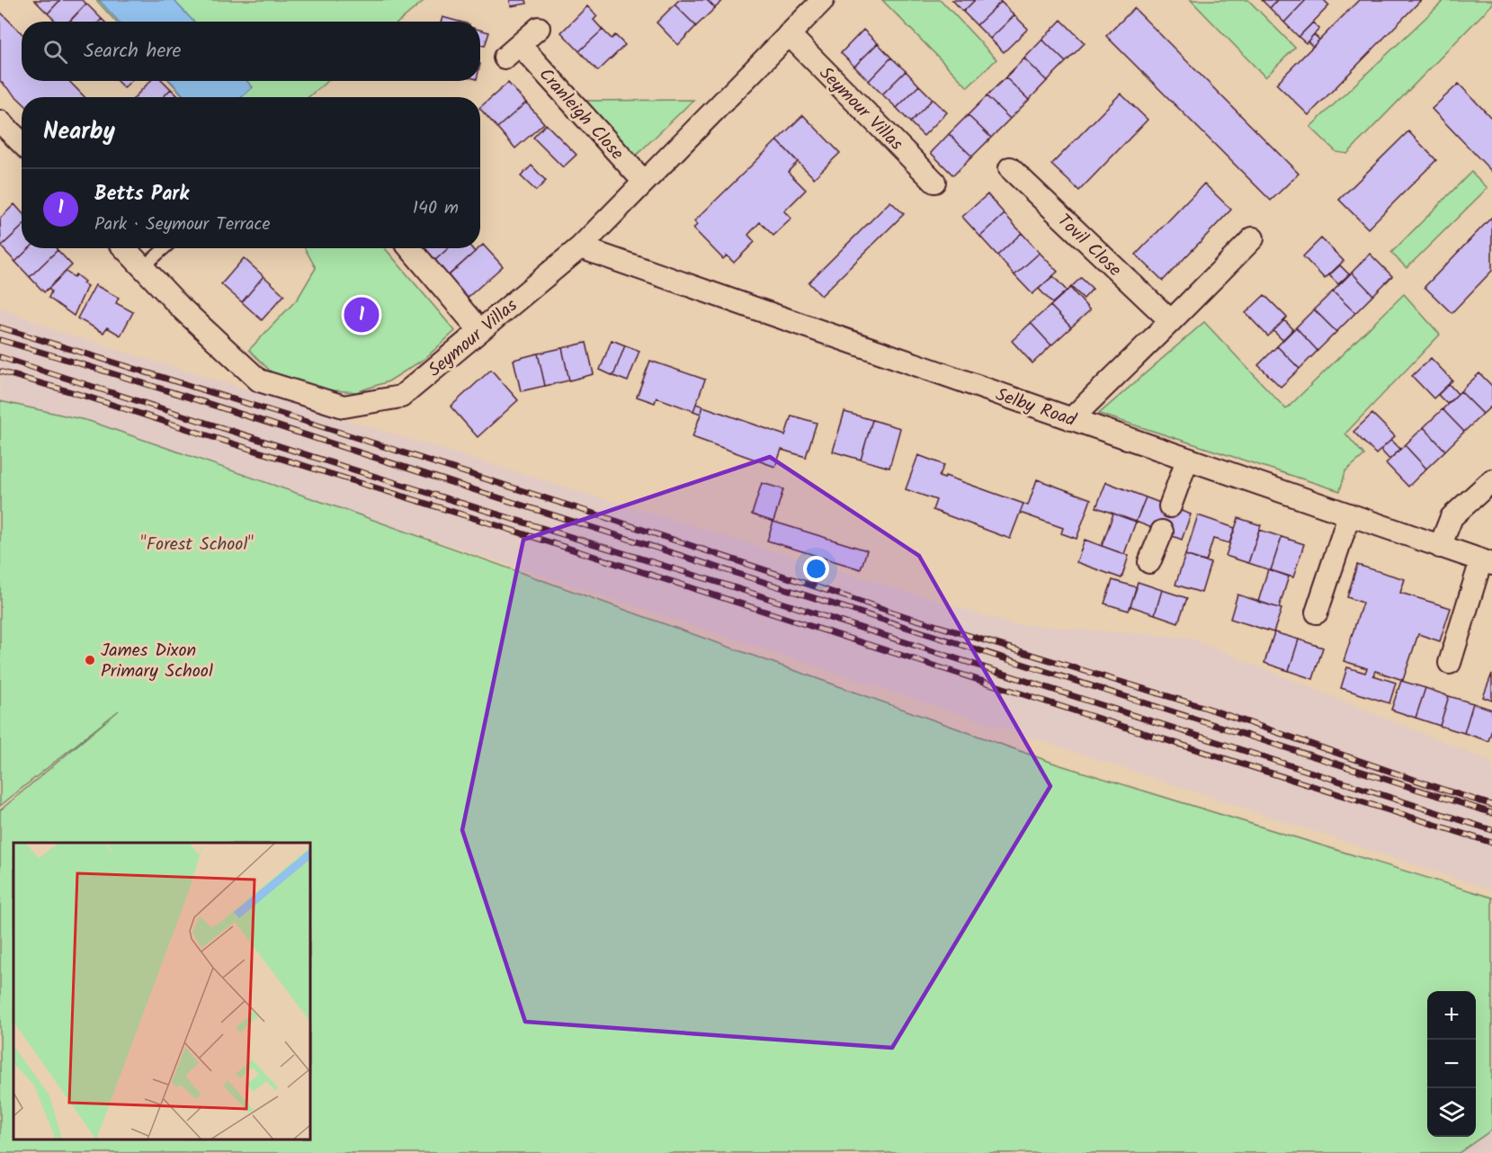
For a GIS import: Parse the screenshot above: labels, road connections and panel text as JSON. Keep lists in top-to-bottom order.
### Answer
{
  "streets": {
    "street": [
      "Seymour Villas",
      "Cranleigh Close",
      "Tovil Close",
      "Selby Road"
    ]
  },
  "crossings": [
    ["Seymour Villas", "Cranleigh Close"],
    ["Seymour Villas", "Selby Road"]
  ],
  "parks": ["\"Forest School\""],
  "places": ["James Dixon Primary School"],
  "page": {
    "search": "Search here",
    "heading": "Nearby",
    "list": [
      {
        "mark": "1",
        "name": "Betts Park",
        "note": "Park · Seymour Terrace",
        "value": "140 m"
      }
    ],
    "pins": "1",
    "map_buttons": ["+", "−"]
  }
}
